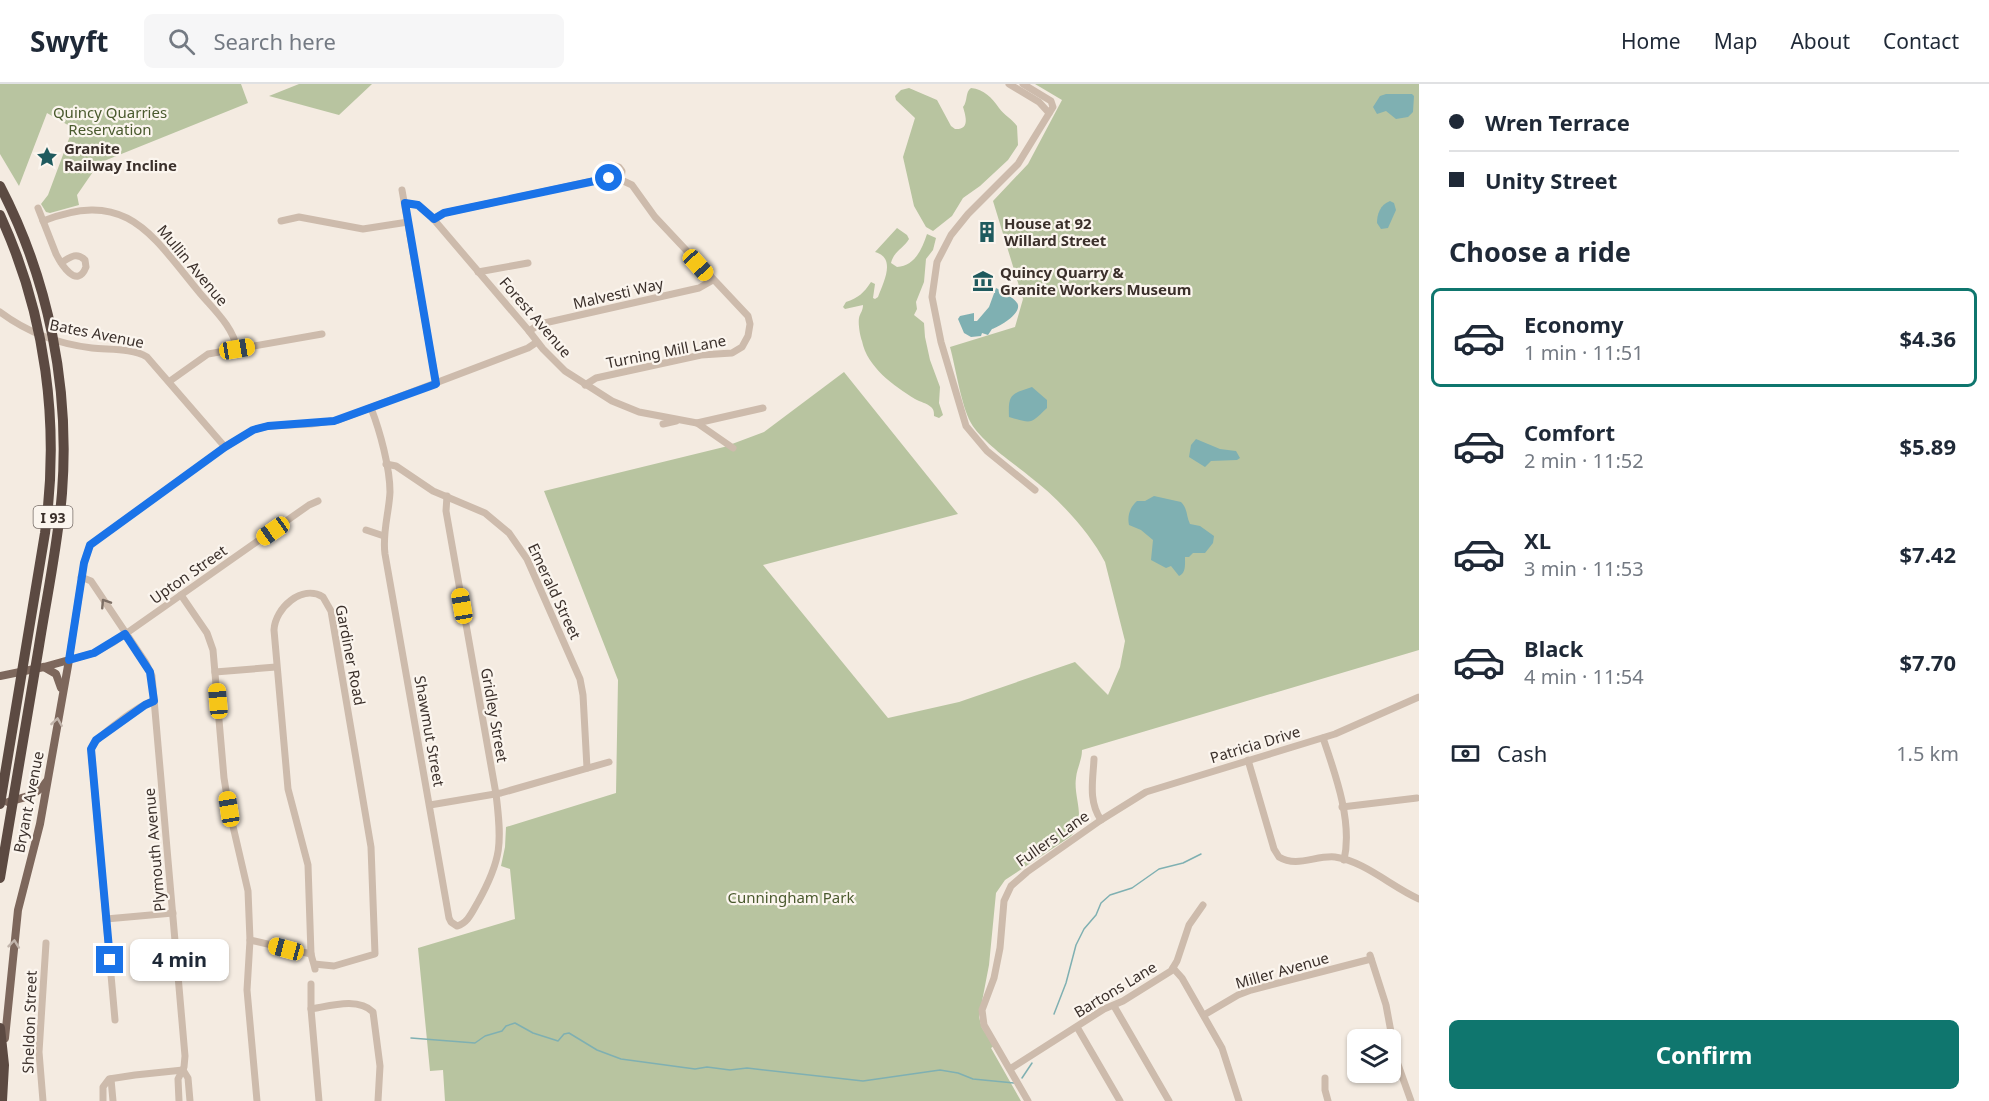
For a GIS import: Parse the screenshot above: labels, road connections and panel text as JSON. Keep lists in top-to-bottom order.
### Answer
{
  "streets": {
    "highway": ["I 93"],
    "main road": ["Bryant Avenue"],
    "street": [
      "Mullin Avenue",
      "Malvesti Way",
      "Forest Avenue",
      "Bates Avenue",
      "Turning Mill Lane",
      "Upton Street",
      "Emerald Street",
      "Gardiner Road",
      "Gridley Street",
      "Shawmut Street",
      "Patricia Drive",
      "Fullers Lane",
      "Plymouth Avenue",
      "Miller Avenue",
      "Bartons Lane",
      "Sheldon Street"
    ]
  },
  "crossings": [
    ["Malvesti Way", "Forest Avenue"],
    ["Malvesti Way", "Turning Mill Lane"],
    ["Forest Avenue", "Turning Mill Lane"],
    ["Bates Avenue", "Bryant Avenue"],
    ["Upton Street", "Bryant Avenue"],
    ["Upton Street", "Plymouth Avenue"],
    ["Emerald Street", "Gridley Street"],
    ["Emerald Street", "Shawmut Street"],
    ["Gridley Street", "Shawmut Street"],
    ["Patricia Drive", "Fullers Lane"],
    ["Bryant Avenue", "Plymouth Avenue"],
    ["Fullers Lane", "Bartons Lane"]
  ],
  "one_way": ["Bryant Avenue"],
  "parks": ["Quincy Quarries Reservation", "Cunningham Park"],
  "places": {
    "place": ["Granite Railway Incline"],
    "building": ["House at 92 Willard Street"],
    "museum": ["Quincy Quarry & Granite Workers Museum"]
  },
  "page": {
    "header": "Swyft",
    "search": "Search here",
    "nav": [
      "Home",
      "Map",
      "About",
      "Contact"
    ],
    "banner": ["Wren Terrace", "Unity Street"],
    "heading": "Choose a ride",
    "list": [
      {
        "name": "Economy",
        "note": "1 min · 11:51",
        "value": "$4.36"
      },
      {
        "name": "Comfort",
        "note": "2 min · 11:52",
        "value": "$5.89"
      },
      {
        "name": "XL",
        "note": "3 min · 11:53",
        "value": "$7.42"
      },
      {
        "name": "Black",
        "note": "4 min · 11:54",
        "value": "$7.70"
      }
    ],
    "pay": ["Cash", "1.5 km"],
    "bubble": "4 min",
    "buttons": "Confirm"
  }
}
